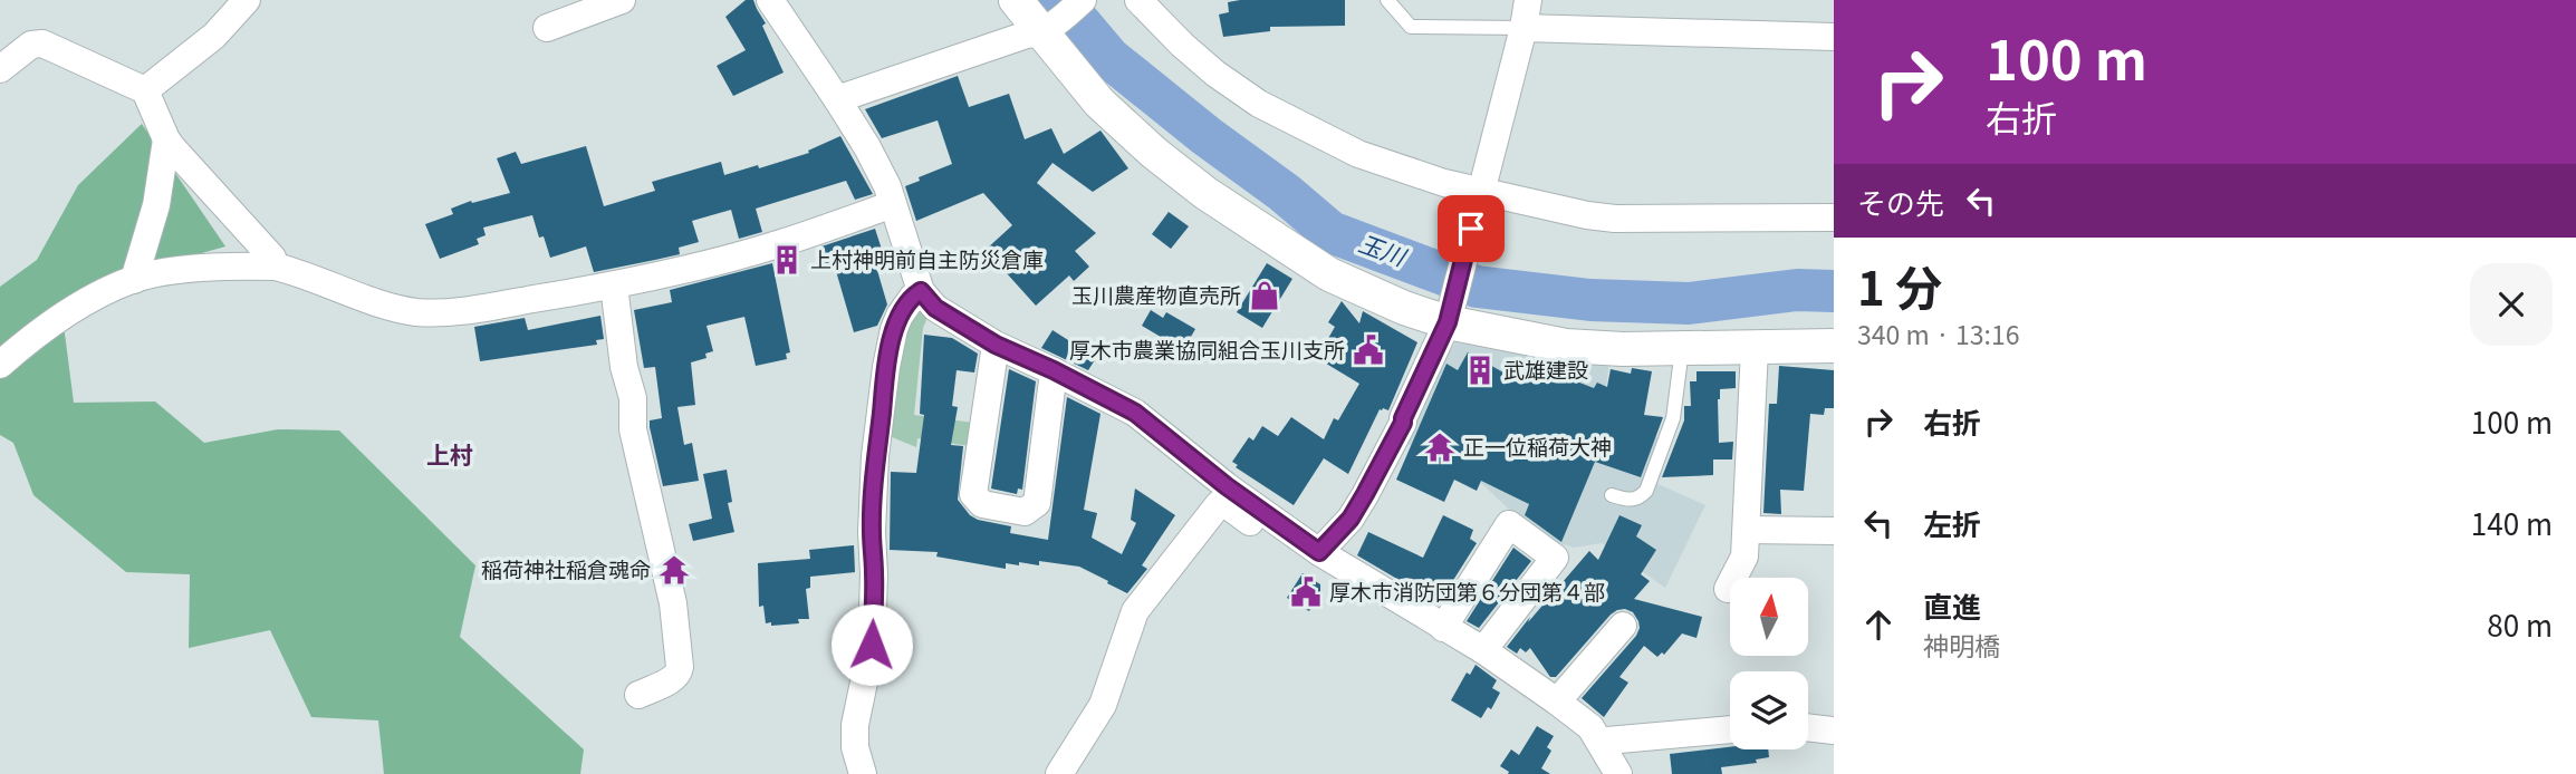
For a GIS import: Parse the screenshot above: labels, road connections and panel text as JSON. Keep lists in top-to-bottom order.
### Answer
{
  "districts": ["上村"],
  "water": ["玉川"],
  "places": {
    "building": ["上村神明前自主防災倉庫", "武雄建設"],
    "shop": ["玉川農産物直売所"],
    "public building": ["厚木市農業協同組合玉川支所", "厚木市消防団第６分団第４部"],
    "temple": ["正一位稲荷大神", "稲荷神社稲倉魂命"]
  },
  "north": "top",
  "page": {
    "turn": ["100 m", "右折"],
    "then": "その先",
    "heading": ["1 分", "340 m · 13:16"],
    "list": [
      {
        "name": "右折",
        "value": "100 m"
      },
      {
        "name": "左折",
        "value": "140 m"
      },
      {
        "name": "直進",
        "note": "神明橋",
        "value": "80 m"
      }
    ]
  }
}
